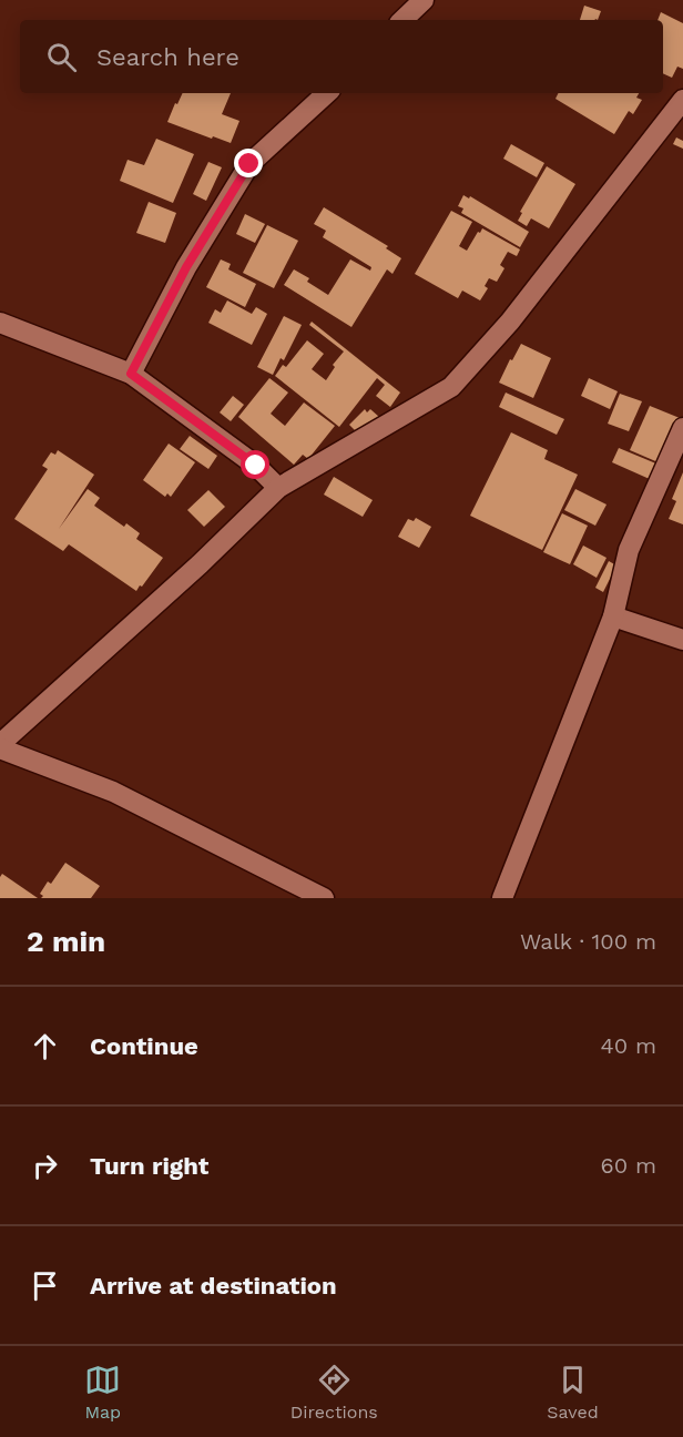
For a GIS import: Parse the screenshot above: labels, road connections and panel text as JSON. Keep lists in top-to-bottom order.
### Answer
{
  "page": {
    "search": "Search here",
    "heading": ["2 min", "Walk · 100 m"],
    "list": [
      ["Continue", "40 m"],
      ["Turn right", "60 m"],
      "Arrive at destination"
    ],
    "nav": ["Map", "Directions", "Saved"]
  }
}
